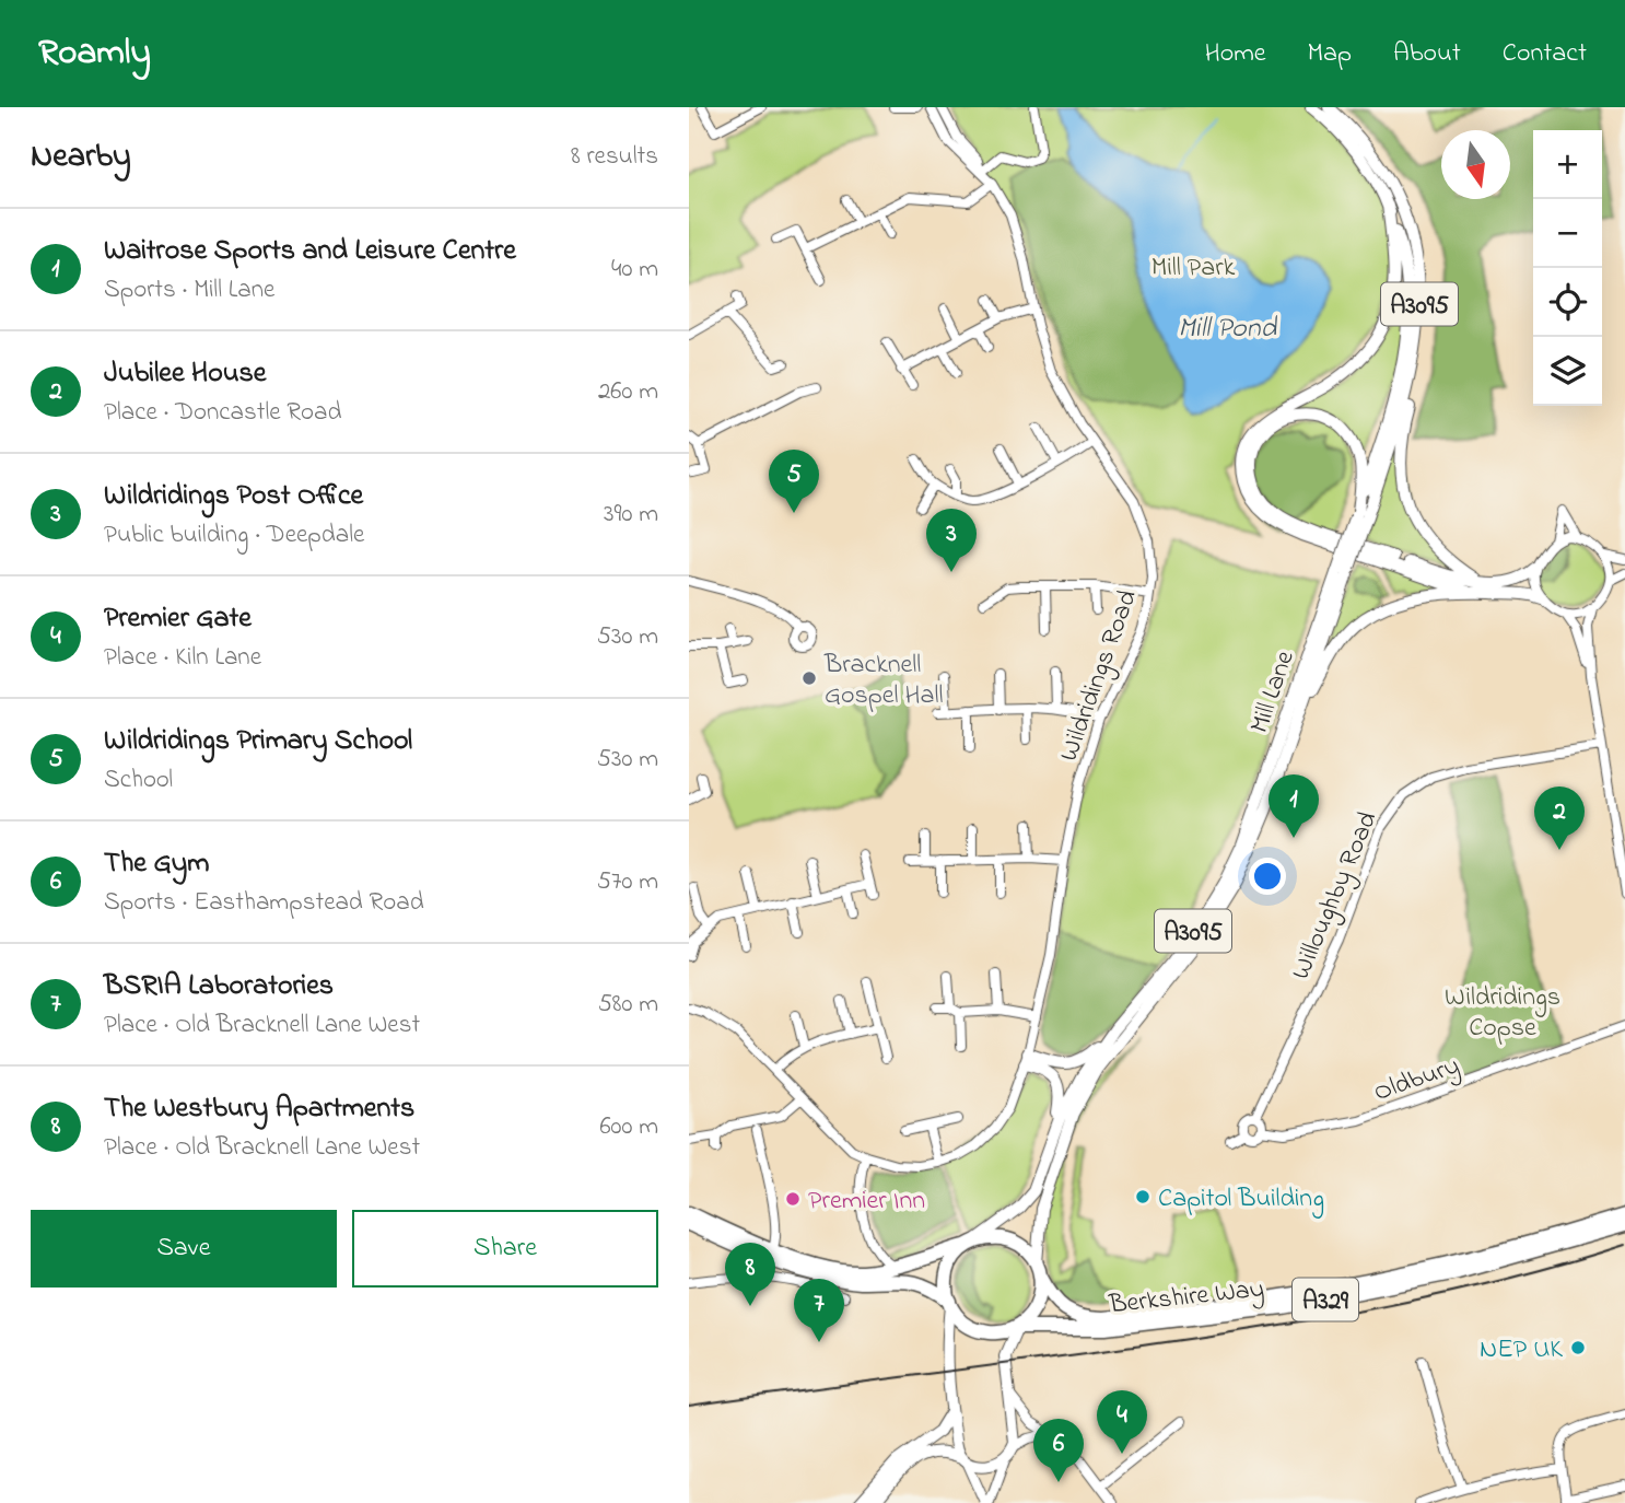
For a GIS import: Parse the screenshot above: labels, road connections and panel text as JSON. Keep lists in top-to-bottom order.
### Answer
{
  "streets": {
    "highway": ["Berkshire Way", "A329"],
    "main road": ["A3095", "Mill Lane"],
    "street": ["Wildridings Road", "Willoughby Road", "Oldbury"]
  },
  "crossings": [
    ["A3095", "Mill Lane"],
    ["Mill Lane", "Berkshire Way"],
    ["Willoughby Road", "Oldbury"]
  ],
  "water": ["Mill Pond"],
  "parks": ["Mill Park", "Wildridings Copse"],
  "places": [
    "Bracknell Gospel Hall",
    "Capitol Building",
    "Premier Inn",
    "NEP UK"
  ],
  "north": "bottom",
  "page": {
    "header": "Roamly",
    "nav": [
      "Home",
      "Map",
      "About",
      "Contact"
    ],
    "heading": ["Nearby", "8 results"],
    "map_buttons": ["+", "−"],
    "list": [
      {
        "mark": "1",
        "name": "Waitrose Sports and Leisure Centre",
        "note": "Sports · Mill Lane",
        "value": "40 m"
      },
      {
        "mark": "2",
        "name": "Jubilee House",
        "note": "Place · Doncastle Road",
        "value": "260 m"
      },
      {
        "mark": "3",
        "name": "Wildridings Post Office",
        "note": "Public building · Deepdale",
        "value": "390 m"
      },
      {
        "mark": "4",
        "name": "Premier Gate",
        "note": "Place · Kiln Lane",
        "value": "530 m"
      },
      {
        "mark": "5",
        "name": "Wildridings Primary School",
        "note": "School",
        "value": "530 m"
      },
      {
        "mark": "6",
        "name": "The Gym",
        "note": "Sports · Easthampstead Road",
        "value": "570 m"
      },
      {
        "mark": "7",
        "name": "BSRIA Laboratories",
        "note": "Place · Old Bracknell Lane West",
        "value": "580 m"
      },
      {
        "mark": "8",
        "name": "The Westbury Apartments",
        "note": "Place · Old Bracknell Lane West",
        "value": "600 m"
      }
    ],
    "pins": [
      "5",
      "3",
      "1",
      "2",
      "8",
      "7",
      "4",
      "6"
    ],
    "buttons": ["Save", "Share"]
  }
}
